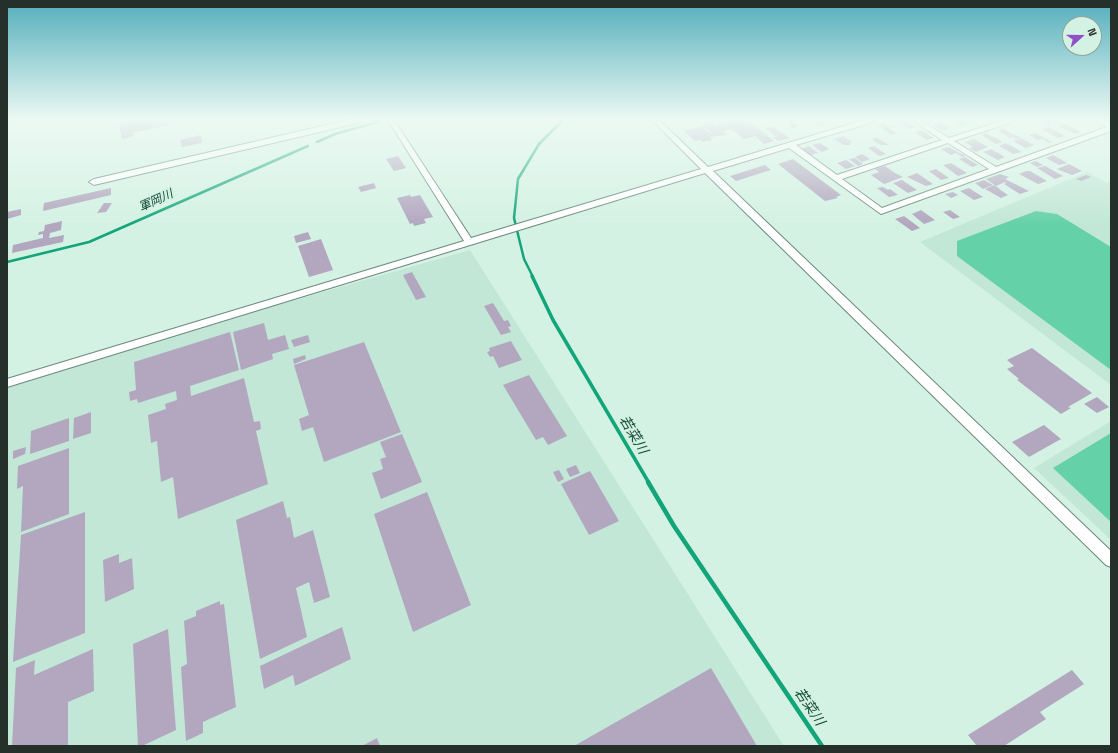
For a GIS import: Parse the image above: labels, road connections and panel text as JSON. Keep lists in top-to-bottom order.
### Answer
{
  "water": ["軍岡川", "若菜川"],
  "north": "right"
}
